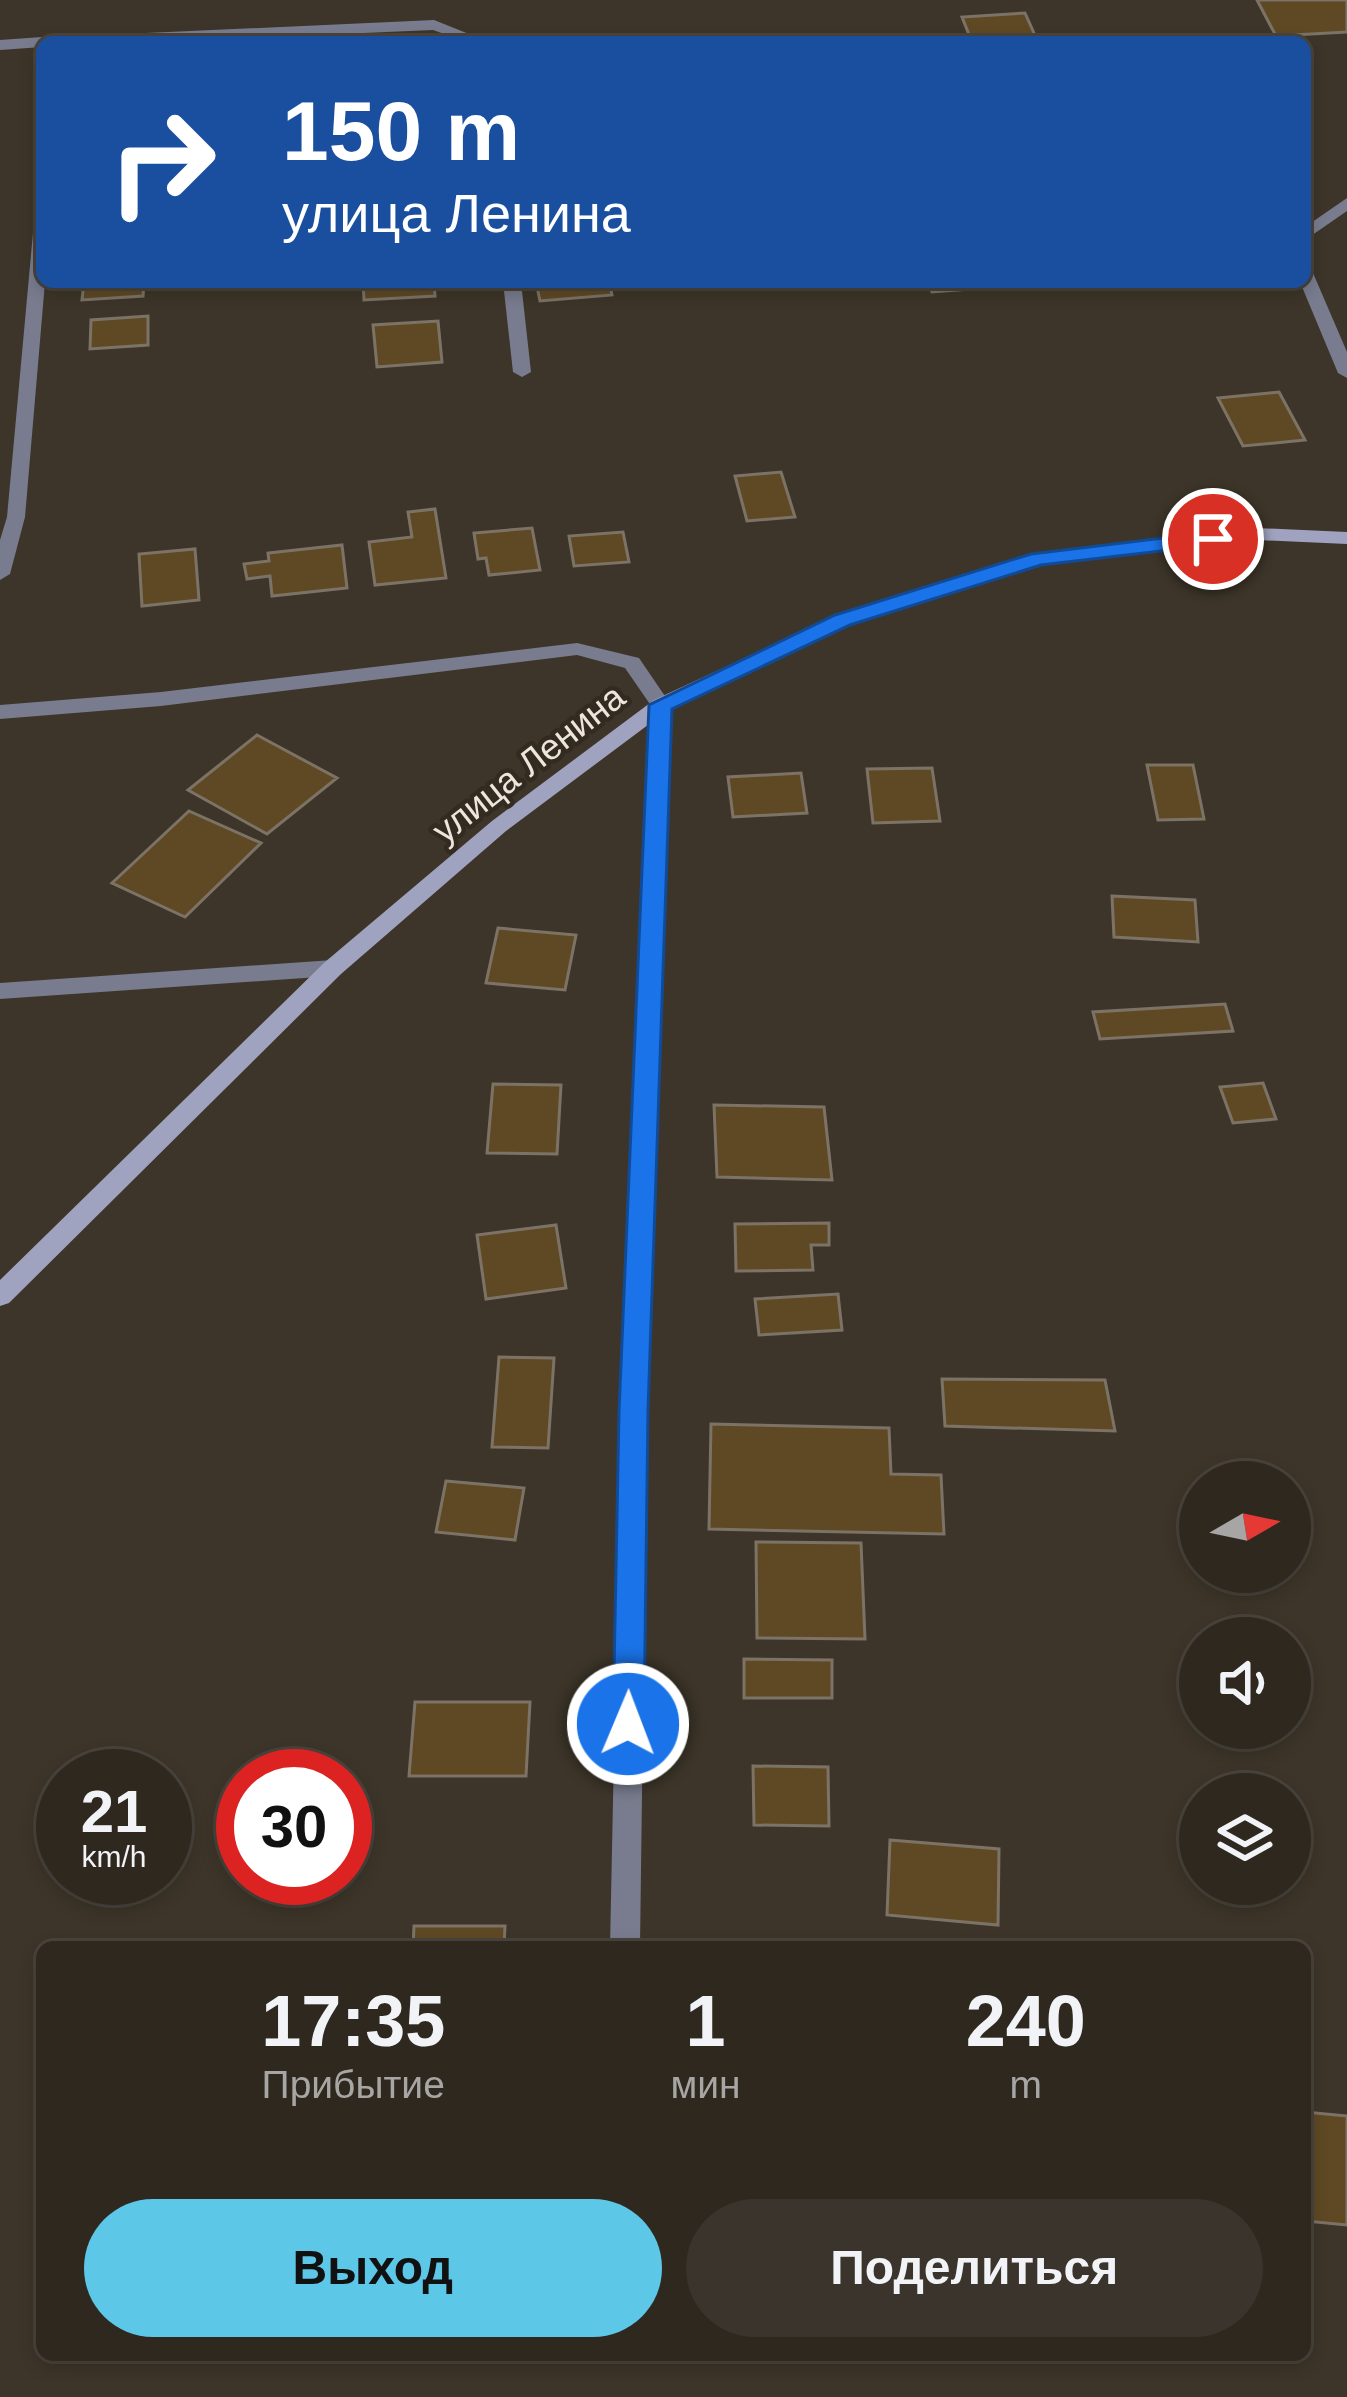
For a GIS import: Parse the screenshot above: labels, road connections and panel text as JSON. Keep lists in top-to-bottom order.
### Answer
{
  "streets": {
    "main road": ["улица Ленина"]
  },
  "north": "right",
  "page": {
    "turn": ["150 m", "улица Ленина"],
    "speed": "21 km/h",
    "limit": "30",
    "eta": [
      "17:35",
      "Прибытие",
      "1",
      "мин",
      "240",
      "m"
    ],
    "buttons": ["Выход", "Поделиться"]
  }
}
